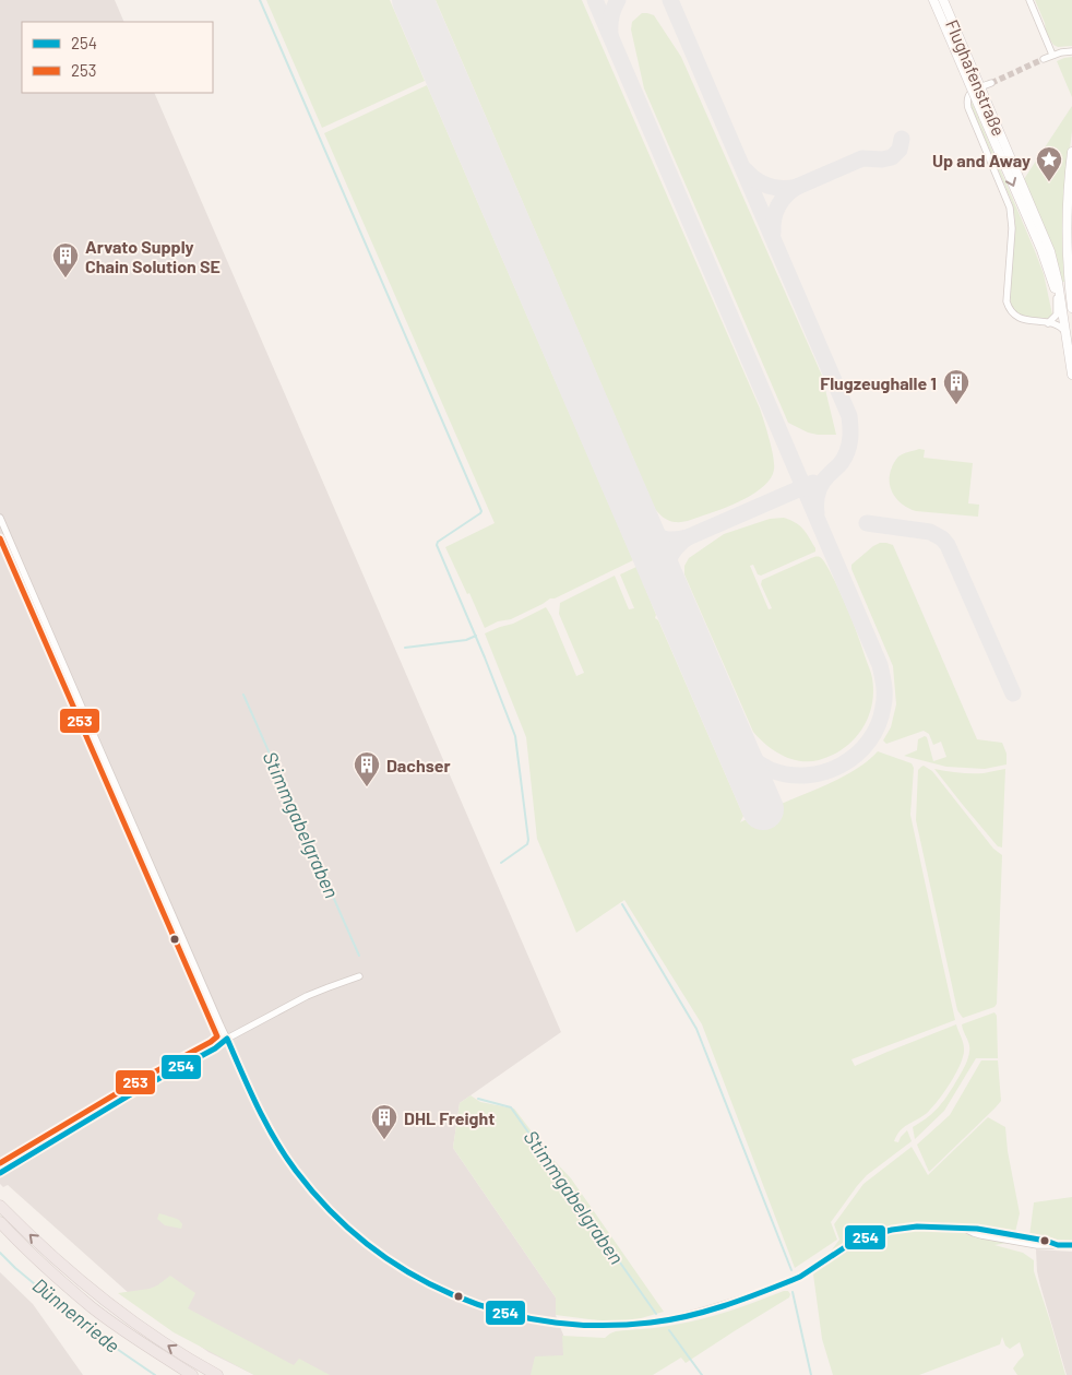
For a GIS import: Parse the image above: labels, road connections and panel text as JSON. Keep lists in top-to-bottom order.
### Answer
{
  "streets": {
    "main road": ["Flughafenstraße"]
  },
  "water": ["Stimmgabelgraben", "Dünnenriede"],
  "places": {
    "place": ["Up and Away"],
    "building": [
      "Arvato Supply Chain Solution SE",
      "Flugzeughalle 1",
      "Dachser",
      "DHL Freight"
    ]
  },
  "lines": ["transit line 253", "transit line 254"],
  "legend": ["254", "253"]
}
